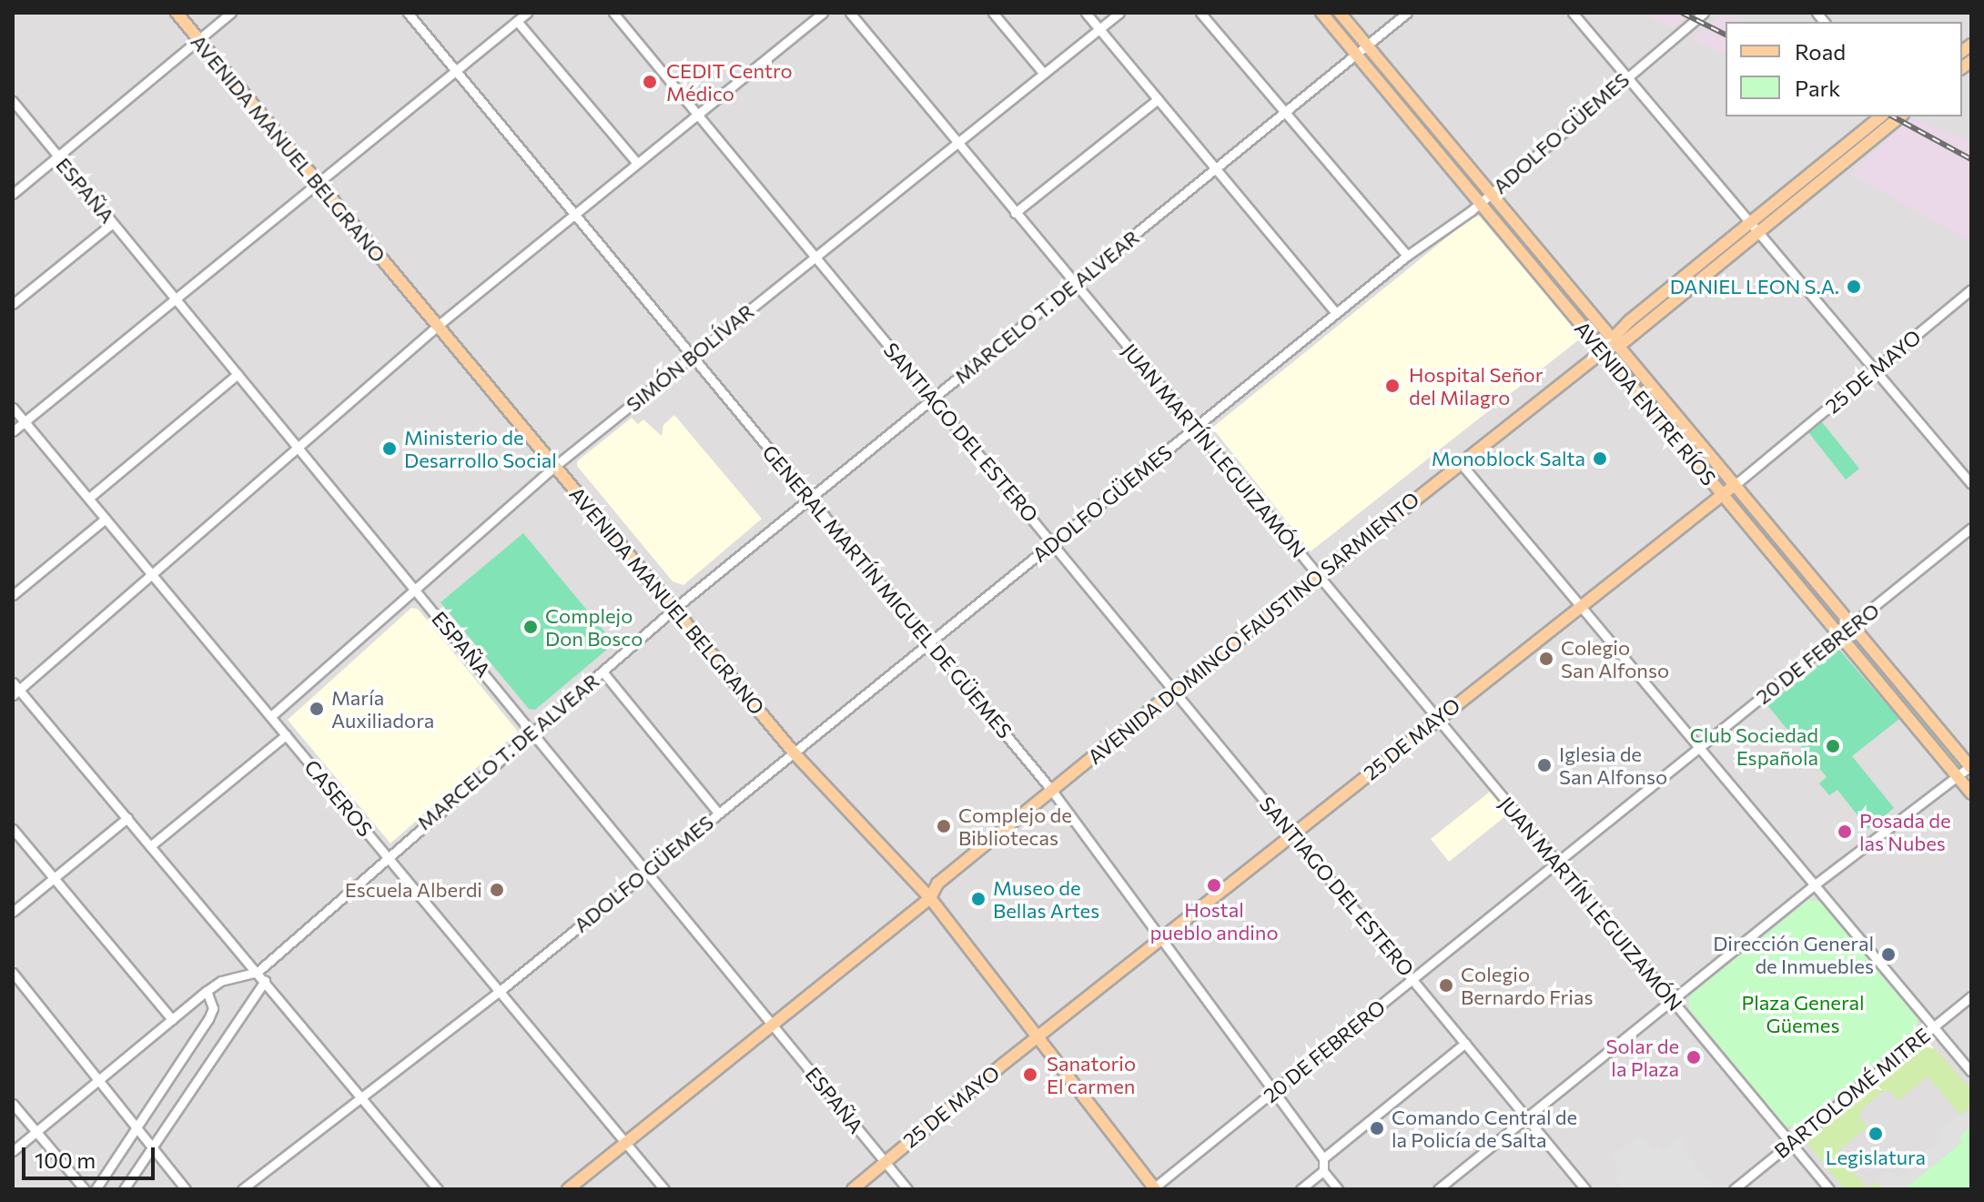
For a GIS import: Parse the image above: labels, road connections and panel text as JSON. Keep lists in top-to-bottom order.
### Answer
{
  "streets": {
    "main road": [
      "AVENIDA MANUEL BELGRANO",
      "25 DE MAYO",
      "AVENIDA ENTRE RÍOS",
      "AVENIDA DOMINGO FAUSTINO SARMIENTO"
    ],
    "street": [
      "ADOLFO GÜEMES",
      "ESPAÑA",
      "MARCELO T. DE ALVEAR",
      "SIMÓN BOLÍVAR",
      "SANTIAGO DEL ESTERO",
      "JUAN MARTÍN LEGUIZAMÓN",
      "GENERAL MARTÍN MIGUEL DE GÜEMES",
      "20 DE FEBRERO",
      "CASEROS",
      "BARTOLOMÉ MITRE"
    ]
  },
  "crossings": [
    ["ADOLFO GÜEMES", "AVENIDA MANUEL BELGRANO"],
    ["ADOLFO GÜEMES", "ESPAÑA"],
    ["ADOLFO GÜEMES", "AVENIDA ENTRE RÍOS"],
    ["ADOLFO GÜEMES", "SANTIAGO DEL ESTERO"],
    ["ADOLFO GÜEMES", "JUAN MARTÍN LEGUIZAMÓN"],
    ["ADOLFO GÜEMES", "GENERAL MARTÍN MIGUEL DE GÜEMES"],
    ["ADOLFO GÜEMES", "CASEROS"],
    ["AVENIDA MANUEL BELGRANO", "MARCELO T. DE ALVEAR"],
    ["AVENIDA MANUEL BELGRANO", "SIMÓN BOLÍVAR"],
    ["AVENIDA MANUEL BELGRANO", "25 DE MAYO"],
    ["AVENIDA MANUEL BELGRANO", "AVENIDA DOMINGO FAUSTINO SARMIENTO"],
    ["AVENIDA MANUEL BELGRANO", "20 DE FEBRERO"],
    ["ESPAÑA", "MARCELO T. DE ALVEAR"],
    ["ESPAÑA", "SIMÓN BOLÍVAR"],
    ["ESPAÑA", "25 DE MAYO"],
    ["ESPAÑA", "AVENIDA DOMINGO FAUSTINO SARMIENTO"],
    ["MARCELO T. DE ALVEAR", "AVENIDA ENTRE RÍOS"],
    ["MARCELO T. DE ALVEAR", "SANTIAGO DEL ESTERO"],
    ["MARCELO T. DE ALVEAR", "JUAN MARTÍN LEGUIZAMÓN"],
    ["MARCELO T. DE ALVEAR", "GENERAL MARTÍN MIGUEL DE GÜEMES"],
    ["MARCELO T. DE ALVEAR", "CASEROS"],
    ["SIMÓN BOLÍVAR", "SANTIAGO DEL ESTERO"],
    ["SIMÓN BOLÍVAR", "JUAN MARTÍN LEGUIZAMÓN"],
    ["SIMÓN BOLÍVAR", "GENERAL MARTÍN MIGUEL DE GÜEMES"],
    ["SIMÓN BOLÍVAR", "CASEROS"],
    ["25 DE MAYO", "AVENIDA ENTRE RÍOS"],
    ["25 DE MAYO", "SANTIAGO DEL ESTERO"],
    ["25 DE MAYO", "JUAN MARTÍN LEGUIZAMÓN"],
    ["25 DE MAYO", "GENERAL MARTÍN MIGUEL DE GÜEMES"],
    ["AVENIDA ENTRE RÍOS", "AVENIDA DOMINGO FAUSTINO SARMIENTO"],
    ["AVENIDA ENTRE RÍOS", "20 DE FEBRERO"],
    ["SANTIAGO DEL ESTERO", "AVENIDA DOMINGO FAUSTINO SARMIENTO"],
    ["SANTIAGO DEL ESTERO", "20 DE FEBRERO"],
    ["JUAN MARTÍN LEGUIZAMÓN", "AVENIDA DOMINGO FAUSTINO SARMIENTO"],
    ["JUAN MARTÍN LEGUIZAMÓN", "20 DE FEBRERO"],
    ["JUAN MARTÍN LEGUIZAMÓN", "BARTOLOMÉ MITRE"],
    ["GENERAL MARTÍN MIGUEL DE GÜEMES", "AVENIDA DOMINGO FAUSTINO SARMIENTO"],
    ["GENERAL MARTÍN MIGUEL DE GÜEMES", "20 DE FEBRERO"],
    ["AVENIDA DOMINGO FAUSTINO SARMIENTO", "CASEROS"]
  ],
  "parks": ["Plaza General Güemes"],
  "places": [
    "CEDIT Centro Médico",
    "DANIEL LEON S.A.",
    "Hospital Señor del Milagro",
    "Ministerio de Desarrollo Social",
    "Monoblock Salta",
    "Complejo Don Bosco",
    "Colegio San Alfonso",
    "María Auxiliadora",
    "Club Sociedad Española",
    "Iglesia de San Alfonso",
    "Complejo de Bibliotecas",
    "Posada de las Nubes",
    "Hostal pueblo andino",
    "Escuela Alberdi",
    "Museo de Bellas Artes",
    "Dirección General de Inmuebles",
    "Colegio Bernardo Frias",
    "Solar de la Plaza",
    "Sanatorio El carmen",
    "Comando Central de la Policía de Salta",
    "Legislatura"
  ],
  "legend": ["Road", "Park"],
  "scale_bar": "100 m"
}
